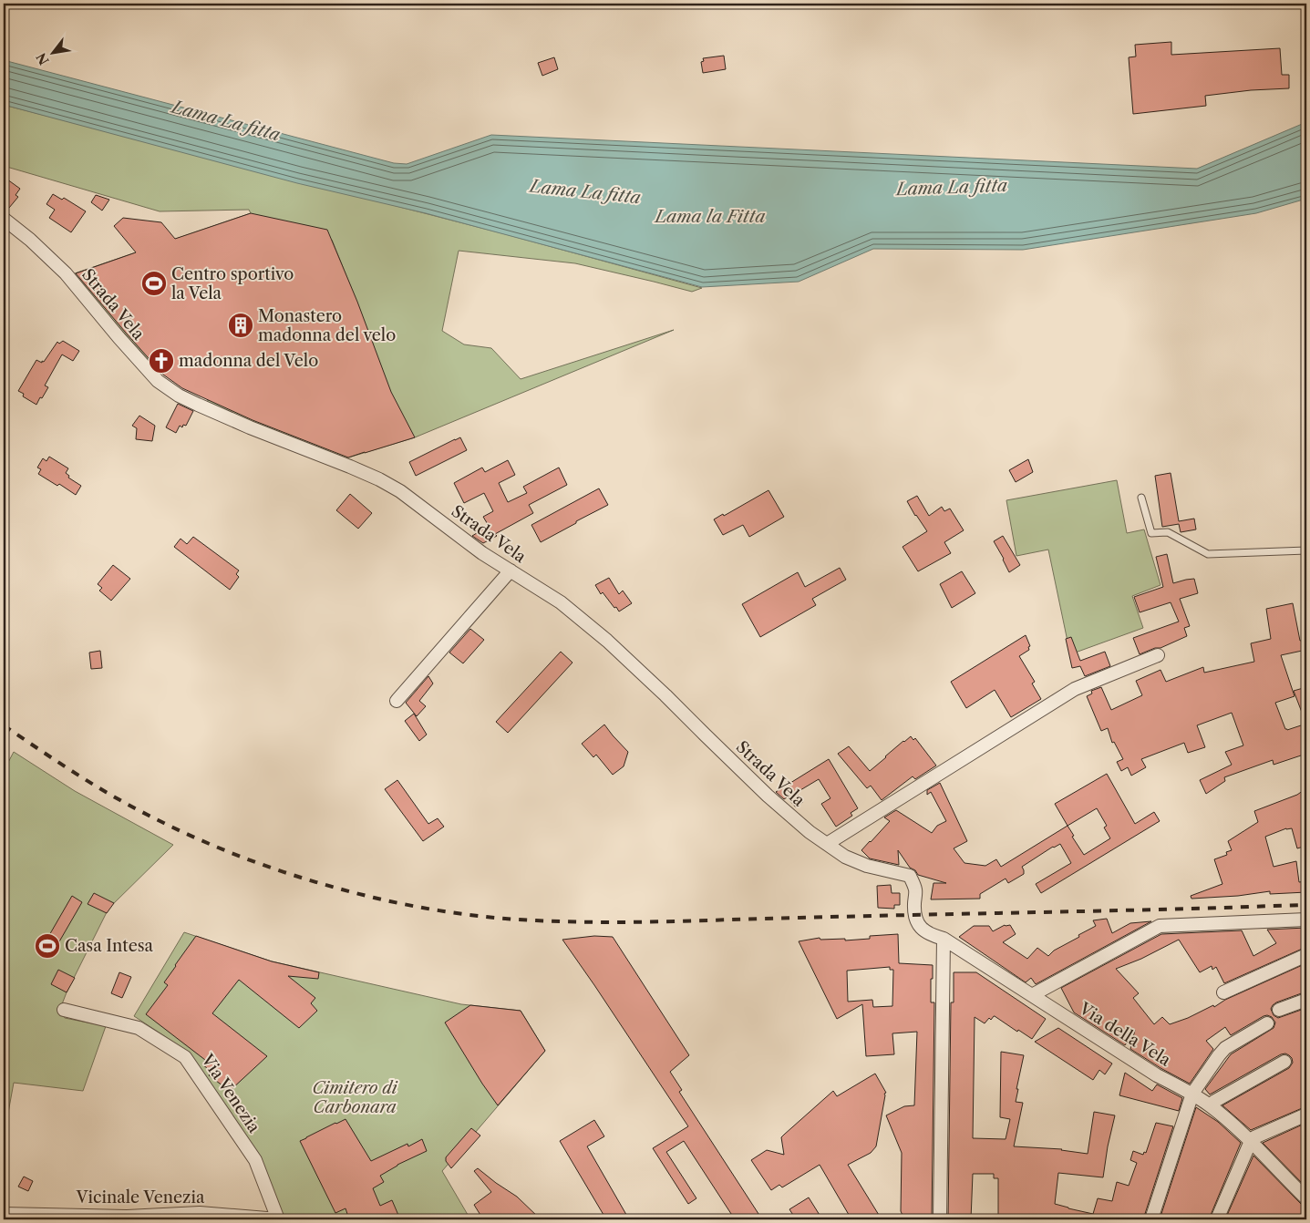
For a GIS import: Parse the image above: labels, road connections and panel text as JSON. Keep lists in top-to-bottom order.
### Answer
{
  "streets": {
    "street": [
      "Strada Vela",
      "Via della Vela",
      "Via Venezia",
      "Vicinale Venezia"
    ]
  },
  "crossings": [
    ["Strada Vela", "Via della Vela"],
    ["Via Venezia", "Vicinale Venezia"]
  ],
  "water": ["Lama La fitta", "Lama la Fitta"],
  "parks": ["Cimitero di Carbonara"],
  "places": {
    "sports": ["Centro sportivo la Vela", "Casa Intesa"],
    "building": ["Monastero madonna del velo"],
    "church": ["madonna del Velo"]
  },
  "north": "bottom left"
}
